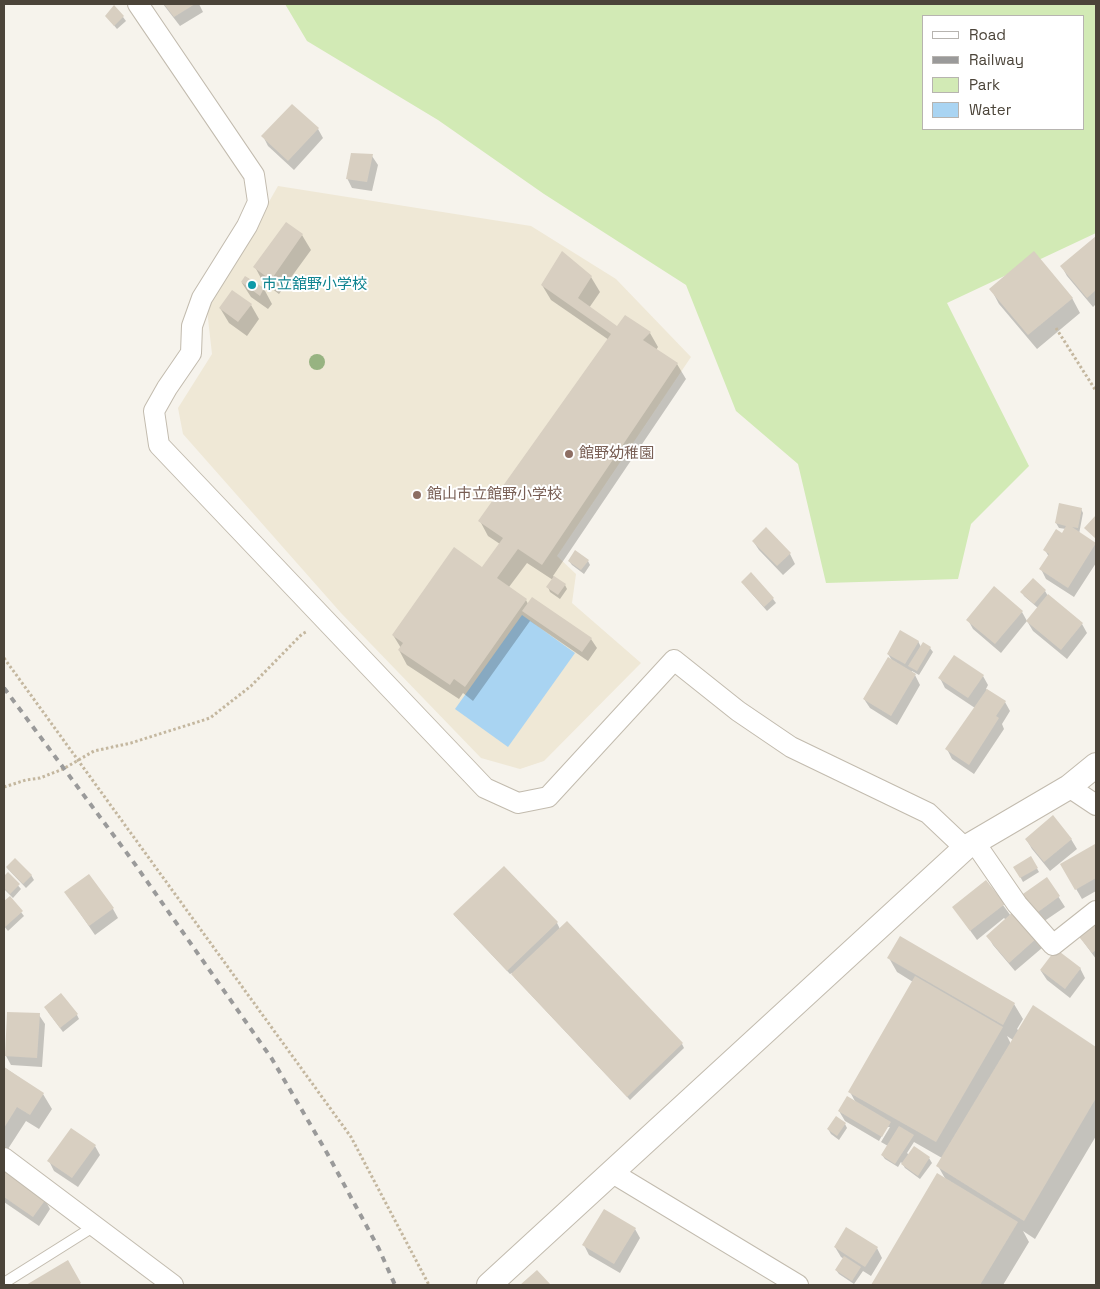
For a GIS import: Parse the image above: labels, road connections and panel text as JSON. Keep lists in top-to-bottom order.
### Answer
{
  "places": ["市立舘野小学校", "館野幼稚園", "館山市立館野小学校"],
  "legend": [
    "Road",
    "Railway",
    "Park",
    "Water"
  ]
}
